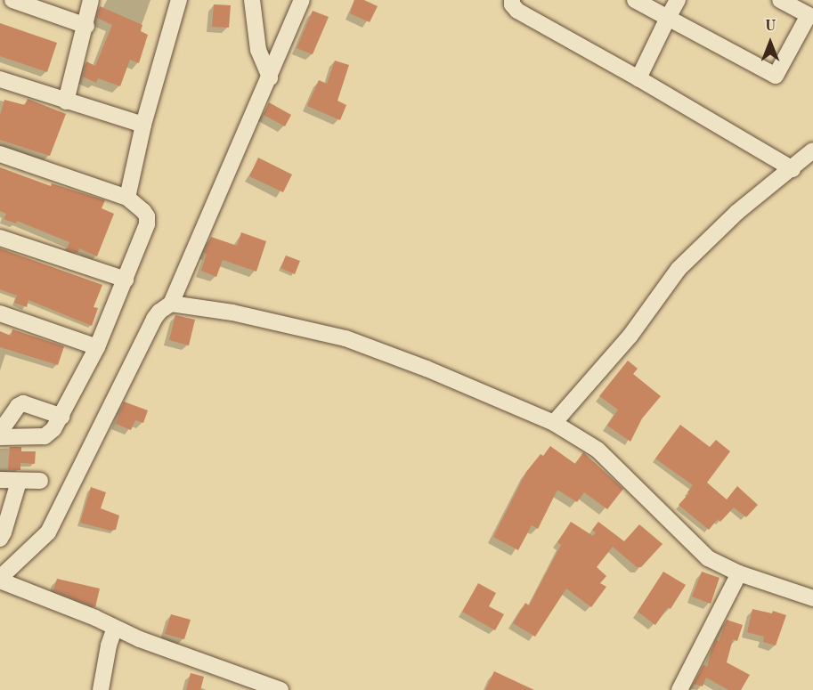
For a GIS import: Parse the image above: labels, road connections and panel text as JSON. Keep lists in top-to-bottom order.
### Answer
{
  "north": "top"
}
